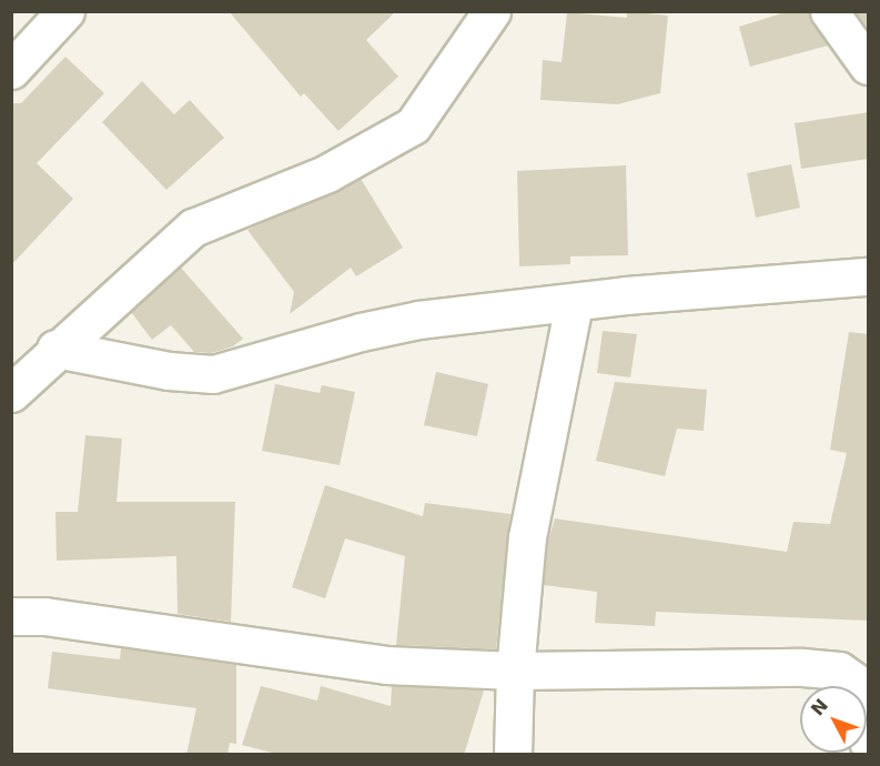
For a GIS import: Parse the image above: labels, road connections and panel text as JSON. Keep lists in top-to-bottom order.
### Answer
{
  "north": "top left"
}
